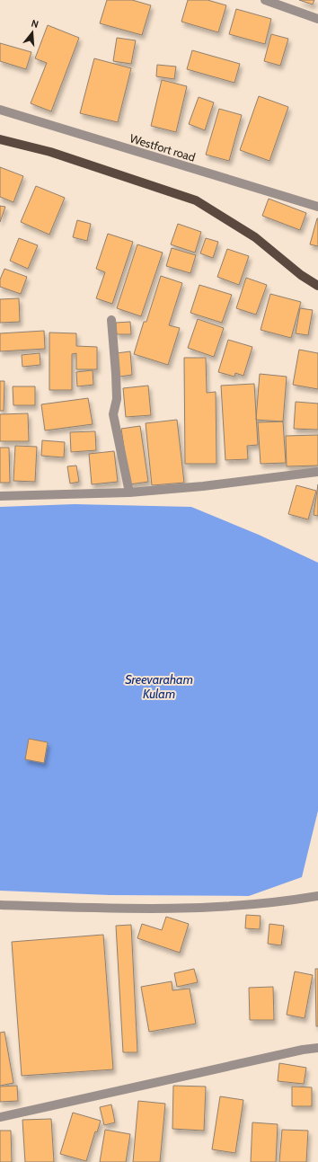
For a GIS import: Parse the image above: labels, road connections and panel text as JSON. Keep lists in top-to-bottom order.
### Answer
{
  "streets": {
    "street": ["Westfort road"]
  },
  "water": ["Sreevaraham Kulam"],
  "north": "top"
}
